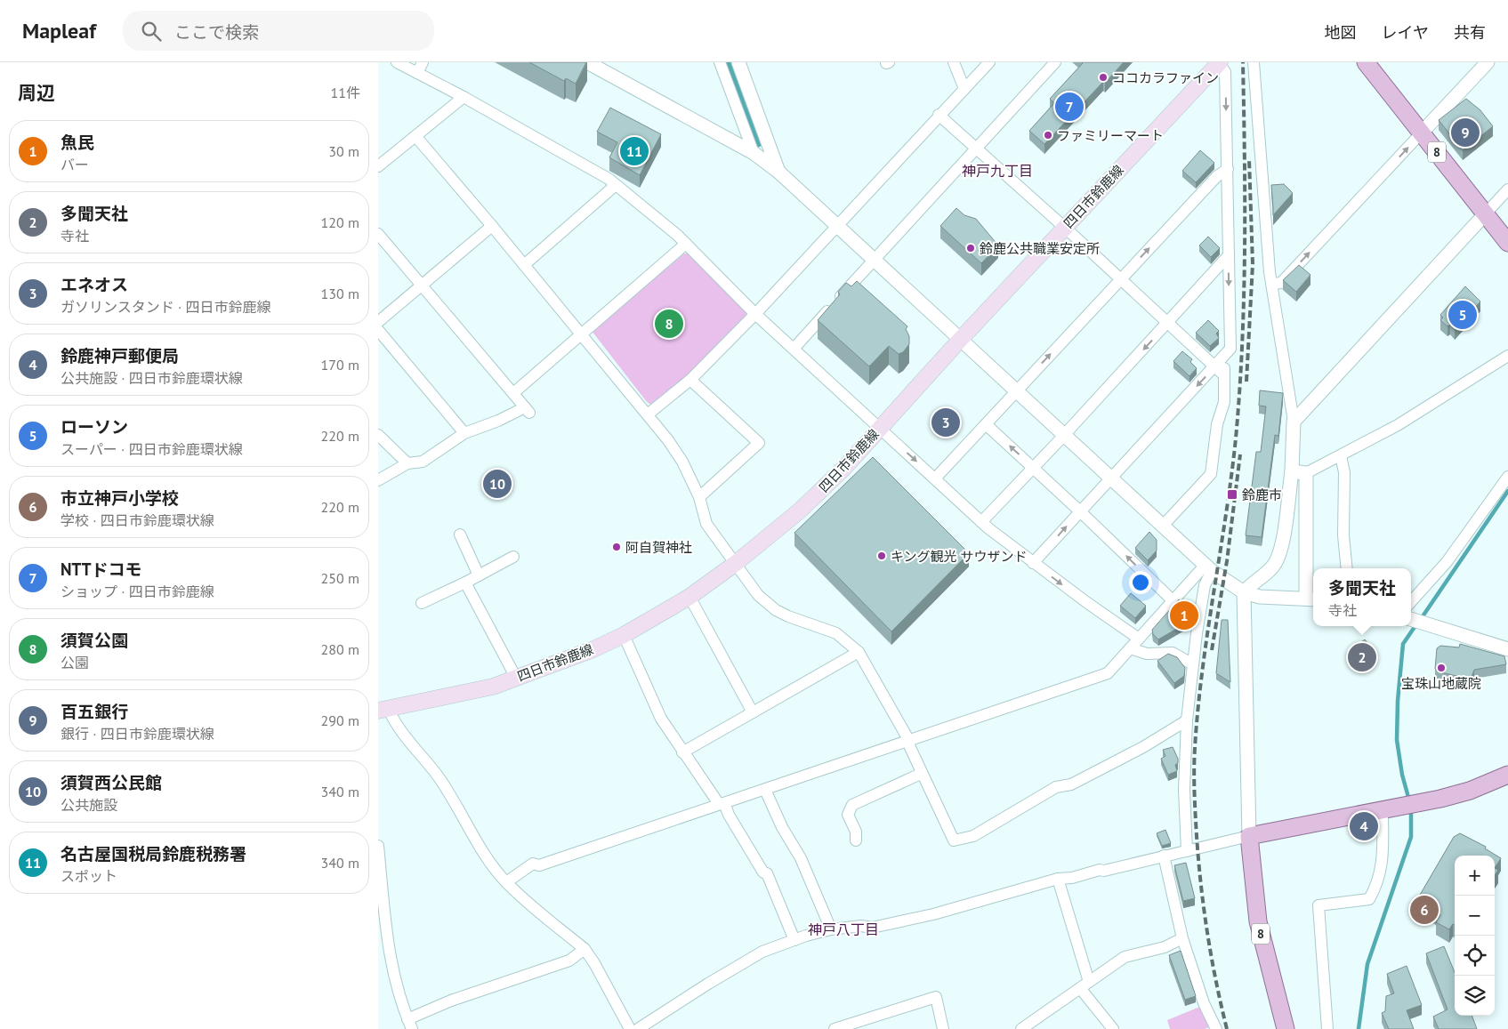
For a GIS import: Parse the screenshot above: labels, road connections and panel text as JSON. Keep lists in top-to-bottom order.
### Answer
{
  "streets": {
    "main road": ["8", "四日市鈴鹿線"]
  },
  "districts": ["神戸九丁目", "神戸八丁目"],
  "places": {
    "other": [
      "ココカラファイン",
      "ファミリーマート",
      "鈴鹿公共職業安定所",
      "阿自賀神社",
      "キング観光 サウザンド",
      "宝珠山地蔵院"
    ],
    "transit": ["鈴鹿市"]
  },
  "page": {
    "header": "Mapleaf",
    "search": "ここで検索",
    "nav": ["地図", "レイヤ", "共有"],
    "heading": ["周辺", "11件"],
    "pins": [
      "7",
      "9",
      "11",
      "5",
      "8",
      "3",
      "10",
      "1",
      "2",
      "4",
      "6"
    ],
    "list": [
      {
        "mark": "1",
        "name": "魚民",
        "note": "バー",
        "value": "30 m"
      },
      {
        "mark": "2",
        "name": "多聞天社",
        "note": "寺社",
        "value": "120 m"
      },
      {
        "mark": "3",
        "name": "エネオス",
        "note": "ガソリンスタンド · 四日市鈴鹿線",
        "value": "130 m"
      },
      {
        "mark": "4",
        "name": "鈴鹿神戸郵便局",
        "note": "公共施設 · 四日市鈴鹿環状線",
        "value": "170 m"
      },
      {
        "mark": "5",
        "name": "ローソン",
        "note": "スーパー · 四日市鈴鹿環状線",
        "value": "220 m"
      },
      {
        "mark": "6",
        "name": "市立神戸小学校",
        "note": "学校 · 四日市鈴鹿環状線",
        "value": "220 m"
      },
      {
        "mark": "7",
        "name": "NTTドコモ",
        "note": "ショップ · 四日市鈴鹿線",
        "value": "250 m"
      },
      {
        "mark": "8",
        "name": "須賀公園",
        "note": "公園",
        "value": "280 m"
      },
      {
        "mark": "9",
        "name": "百五銀行",
        "note": "銀行 · 四日市鈴鹿環状線",
        "value": "290 m"
      },
      {
        "mark": "10",
        "name": "須賀西公民館",
        "note": "公共施設",
        "value": "340 m"
      },
      {
        "mark": "11",
        "name": "名古屋国税局鈴鹿税務署",
        "note": "スポット",
        "value": "340 m"
      }
    ],
    "popup": ["多聞天社", "寺社"],
    "map_buttons": ["+", "−"]
  }
}
